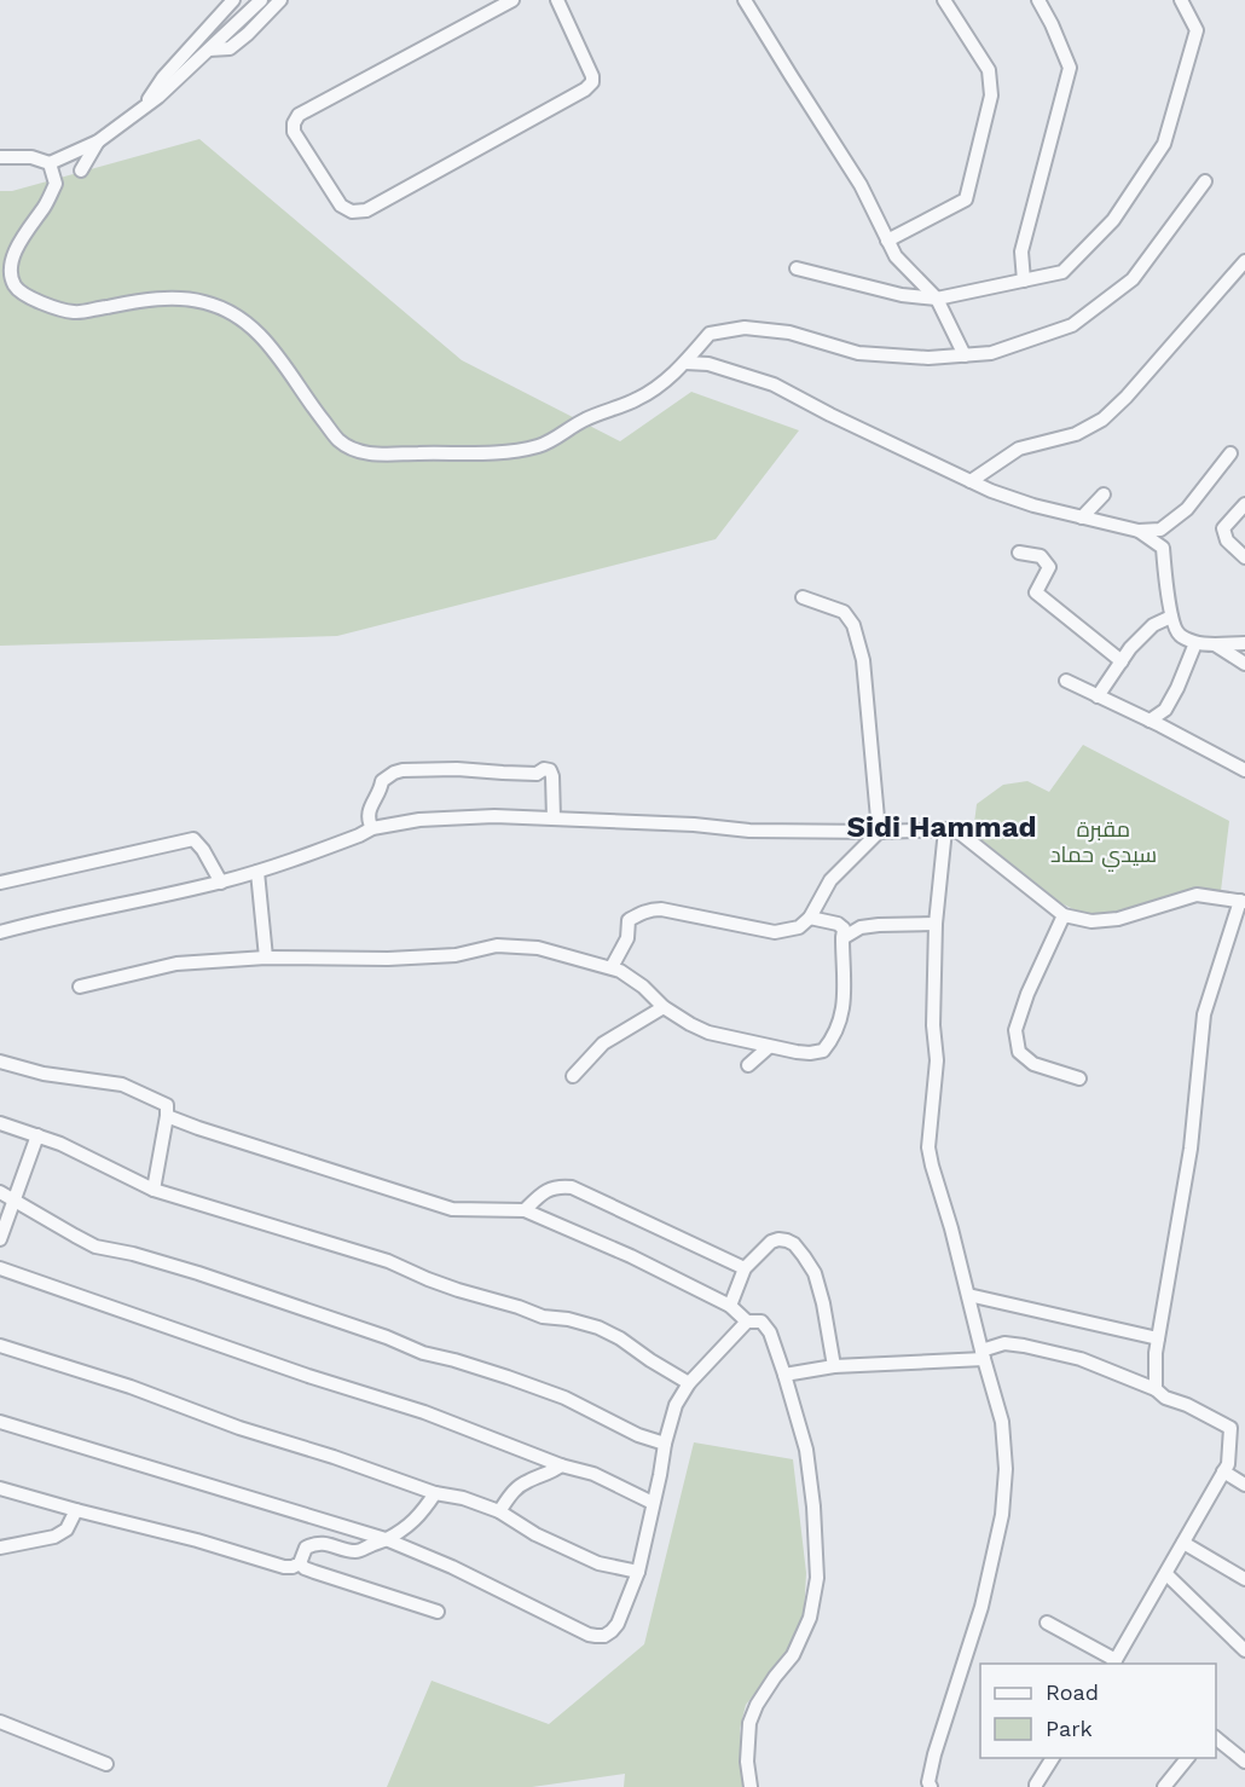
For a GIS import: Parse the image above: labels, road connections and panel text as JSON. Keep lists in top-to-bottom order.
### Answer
{
  "districts": ["Sidi Hammad"],
  "parks": ["مقبرة سيدي حماد"],
  "legend": ["Road", "Park"]
}
